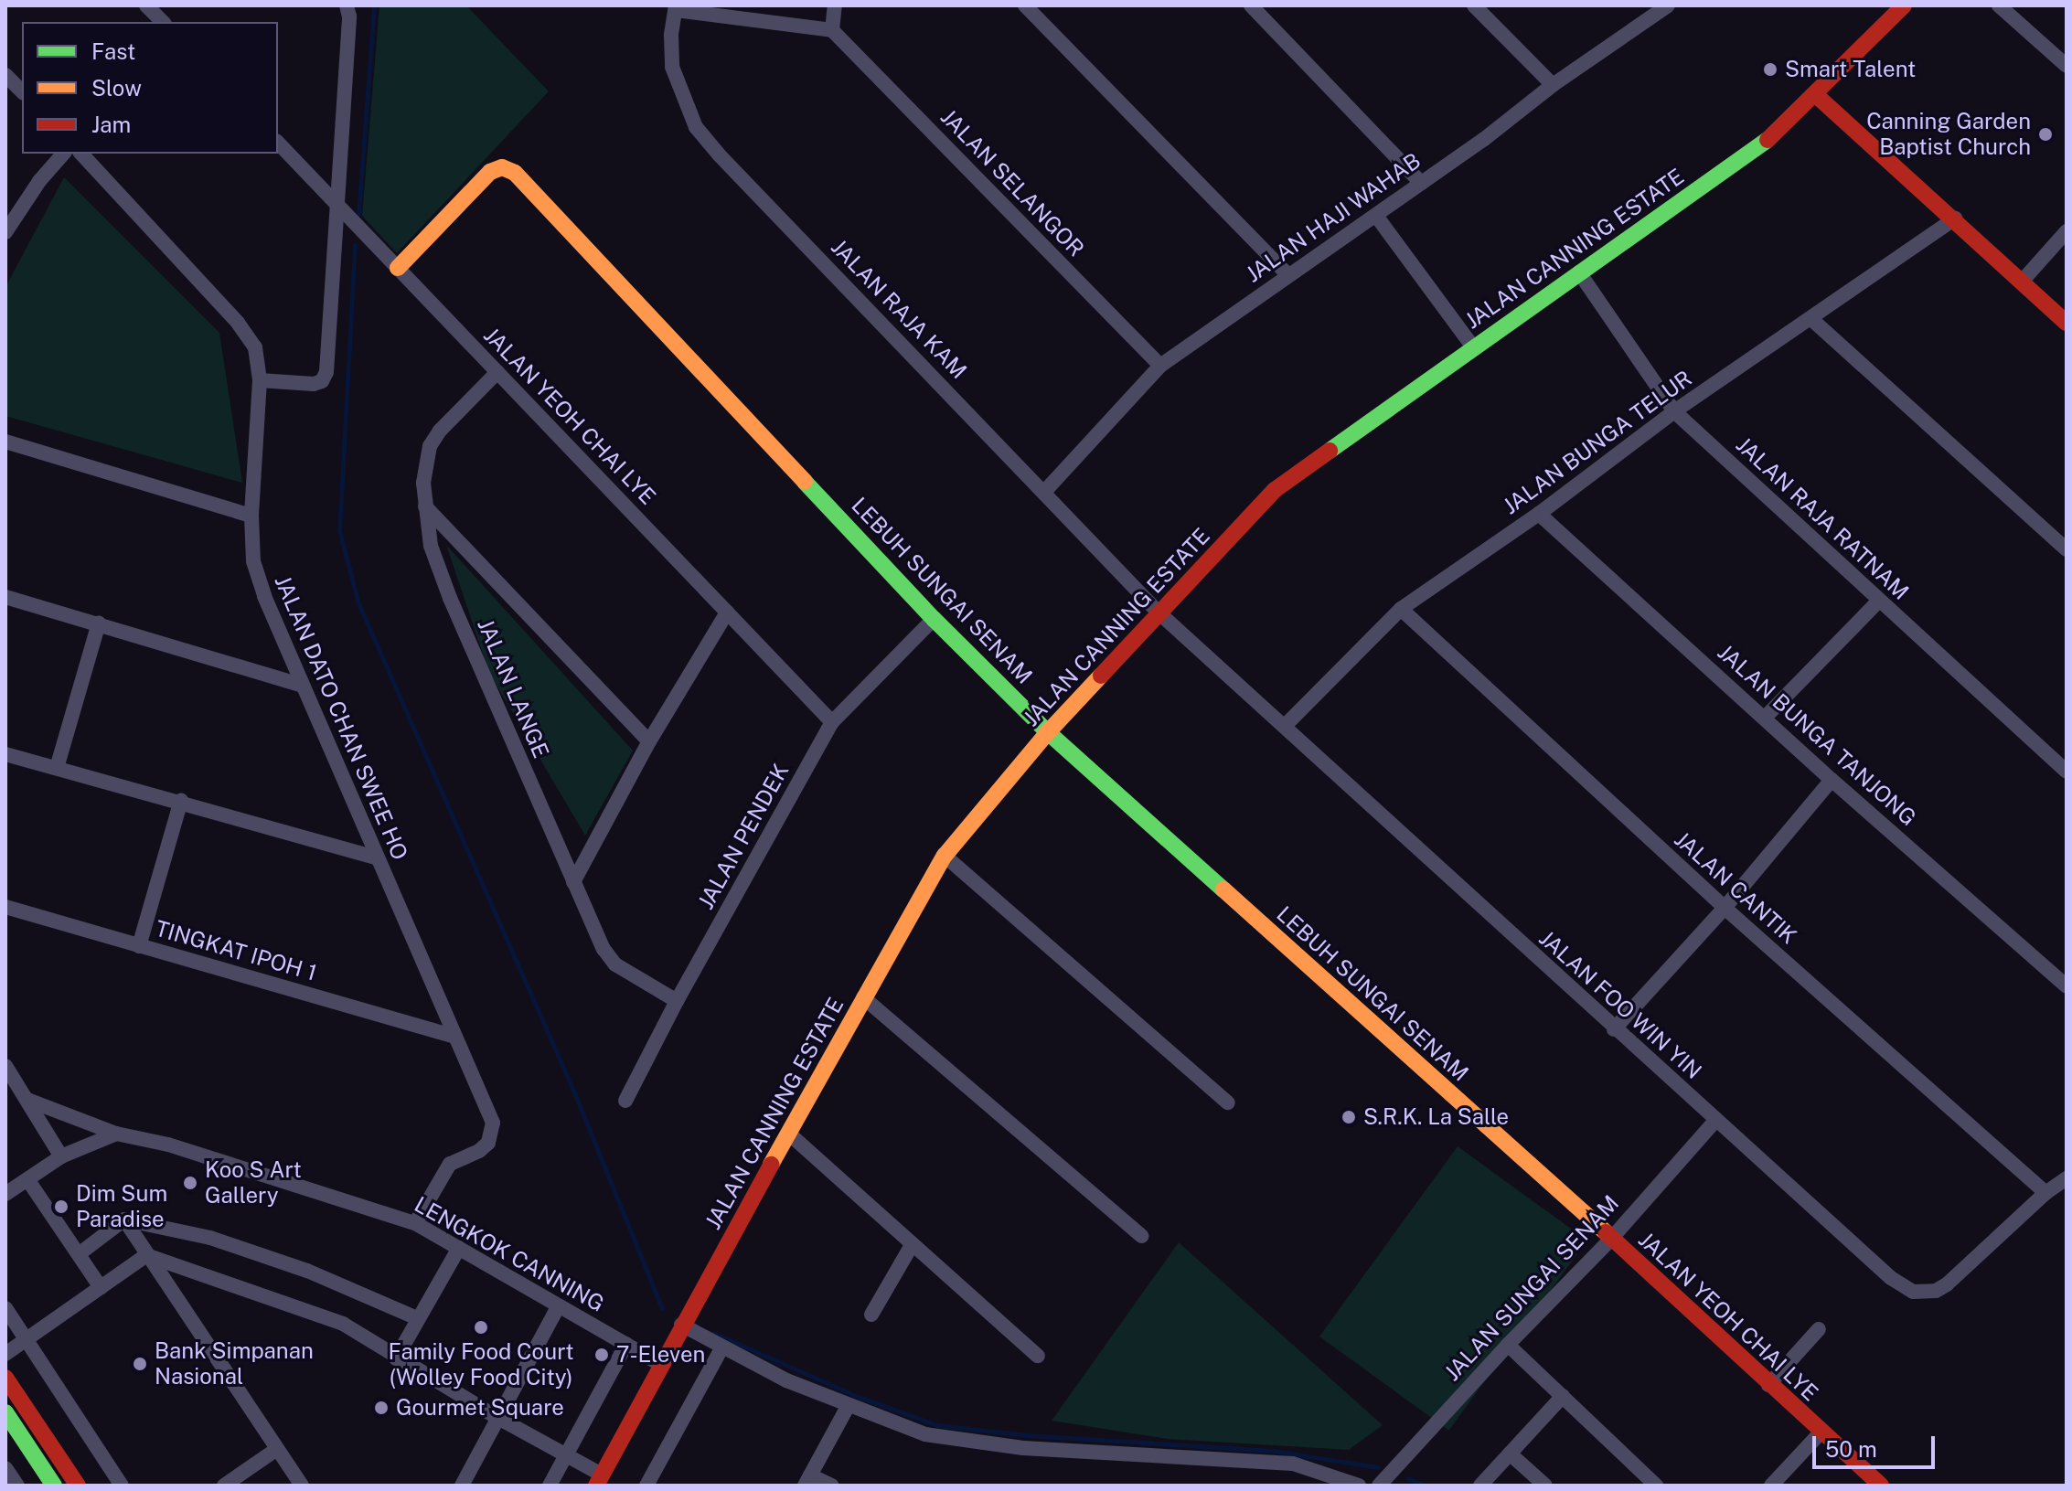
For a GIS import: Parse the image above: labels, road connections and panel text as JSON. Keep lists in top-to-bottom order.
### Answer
{
  "streets": {
    "street": [
      "JALAN SELANGOR",
      "JALAN HAJI WAHAB",
      "JALAN CANNING ESTATE",
      "JALAN RAJA KAM",
      "JALAN YEOH CHAI LYE",
      "JALAN BUNGA TELUR",
      "JALAN RAJA RATNAM",
      "LEBUH SUNGAI SENAM",
      "JALAN LANGE",
      "JALAN DATO CHAN SWEE HO",
      "JALAN BUNGA TANJONG",
      "JALAN PENDEK",
      "JALAN CANTIK",
      "TINGKAT IPOH 1",
      "JALAN FOO WIN YIN",
      "LENGKOK CANNING",
      "JALAN SUNGAI SENAM"
    ]
  },
  "crossings": [
    ["JALAN SELANGOR", "JALAN HAJI WAHAB"],
    ["JALAN HAJI WAHAB", "JALAN RAJA KAM"],
    ["JALAN CANNING ESTATE", "JALAN RAJA KAM"],
    ["JALAN CANNING ESTATE", "JALAN RAJA RATNAM"],
    ["JALAN CANNING ESTATE", "LEBUH SUNGAI SENAM"],
    ["JALAN CANNING ESTATE", "JALAN FOO WIN YIN"],
    ["JALAN CANNING ESTATE", "LENGKOK CANNING"],
    ["JALAN RAJA KAM", "JALAN FOO WIN YIN"],
    ["JALAN YEOH CHAI LYE", "LEBUH SUNGAI SENAM"],
    ["JALAN YEOH CHAI LYE", "JALAN LANGE"],
    ["JALAN YEOH CHAI LYE", "JALAN PENDEK"],
    ["JALAN YEOH CHAI LYE", "JALAN SUNGAI SENAM"],
    ["JALAN BUNGA TELUR", "JALAN RAJA RATNAM"],
    ["JALAN BUNGA TELUR", "JALAN BUNGA TANJONG"],
    ["JALAN BUNGA TELUR", "JALAN CANTIK"],
    ["JALAN BUNGA TELUR", "JALAN FOO WIN YIN"],
    ["LEBUH SUNGAI SENAM", "JALAN PENDEK"],
    ["LEBUH SUNGAI SENAM", "JALAN SUNGAI SENAM"],
    ["JALAN LANGE", "JALAN PENDEK"],
    ["JALAN DATO CHAN SWEE HO", "TINGKAT IPOH 1"],
    ["JALAN DATO CHAN SWEE HO", "LENGKOK CANNING"],
    ["JALAN CANTIK", "JALAN FOO WIN YIN"],
    ["JALAN FOO WIN YIN", "JALAN SUNGAI SENAM"]
  ],
  "places": [
    "Smart Talent",
    "Canning Garden Baptist Church",
    "S.R.K. La Salle",
    "Koo S Art Gallery",
    "Dim Sum Paradise",
    "Family Food Court (Wolley Food City)",
    "7-Eleven",
    "Bank Simpanan Nasional",
    "Gourmet Square"
  ],
  "legend": ["Fast", "Slow", "Jam"],
  "scale_bar": "50 m"
}
